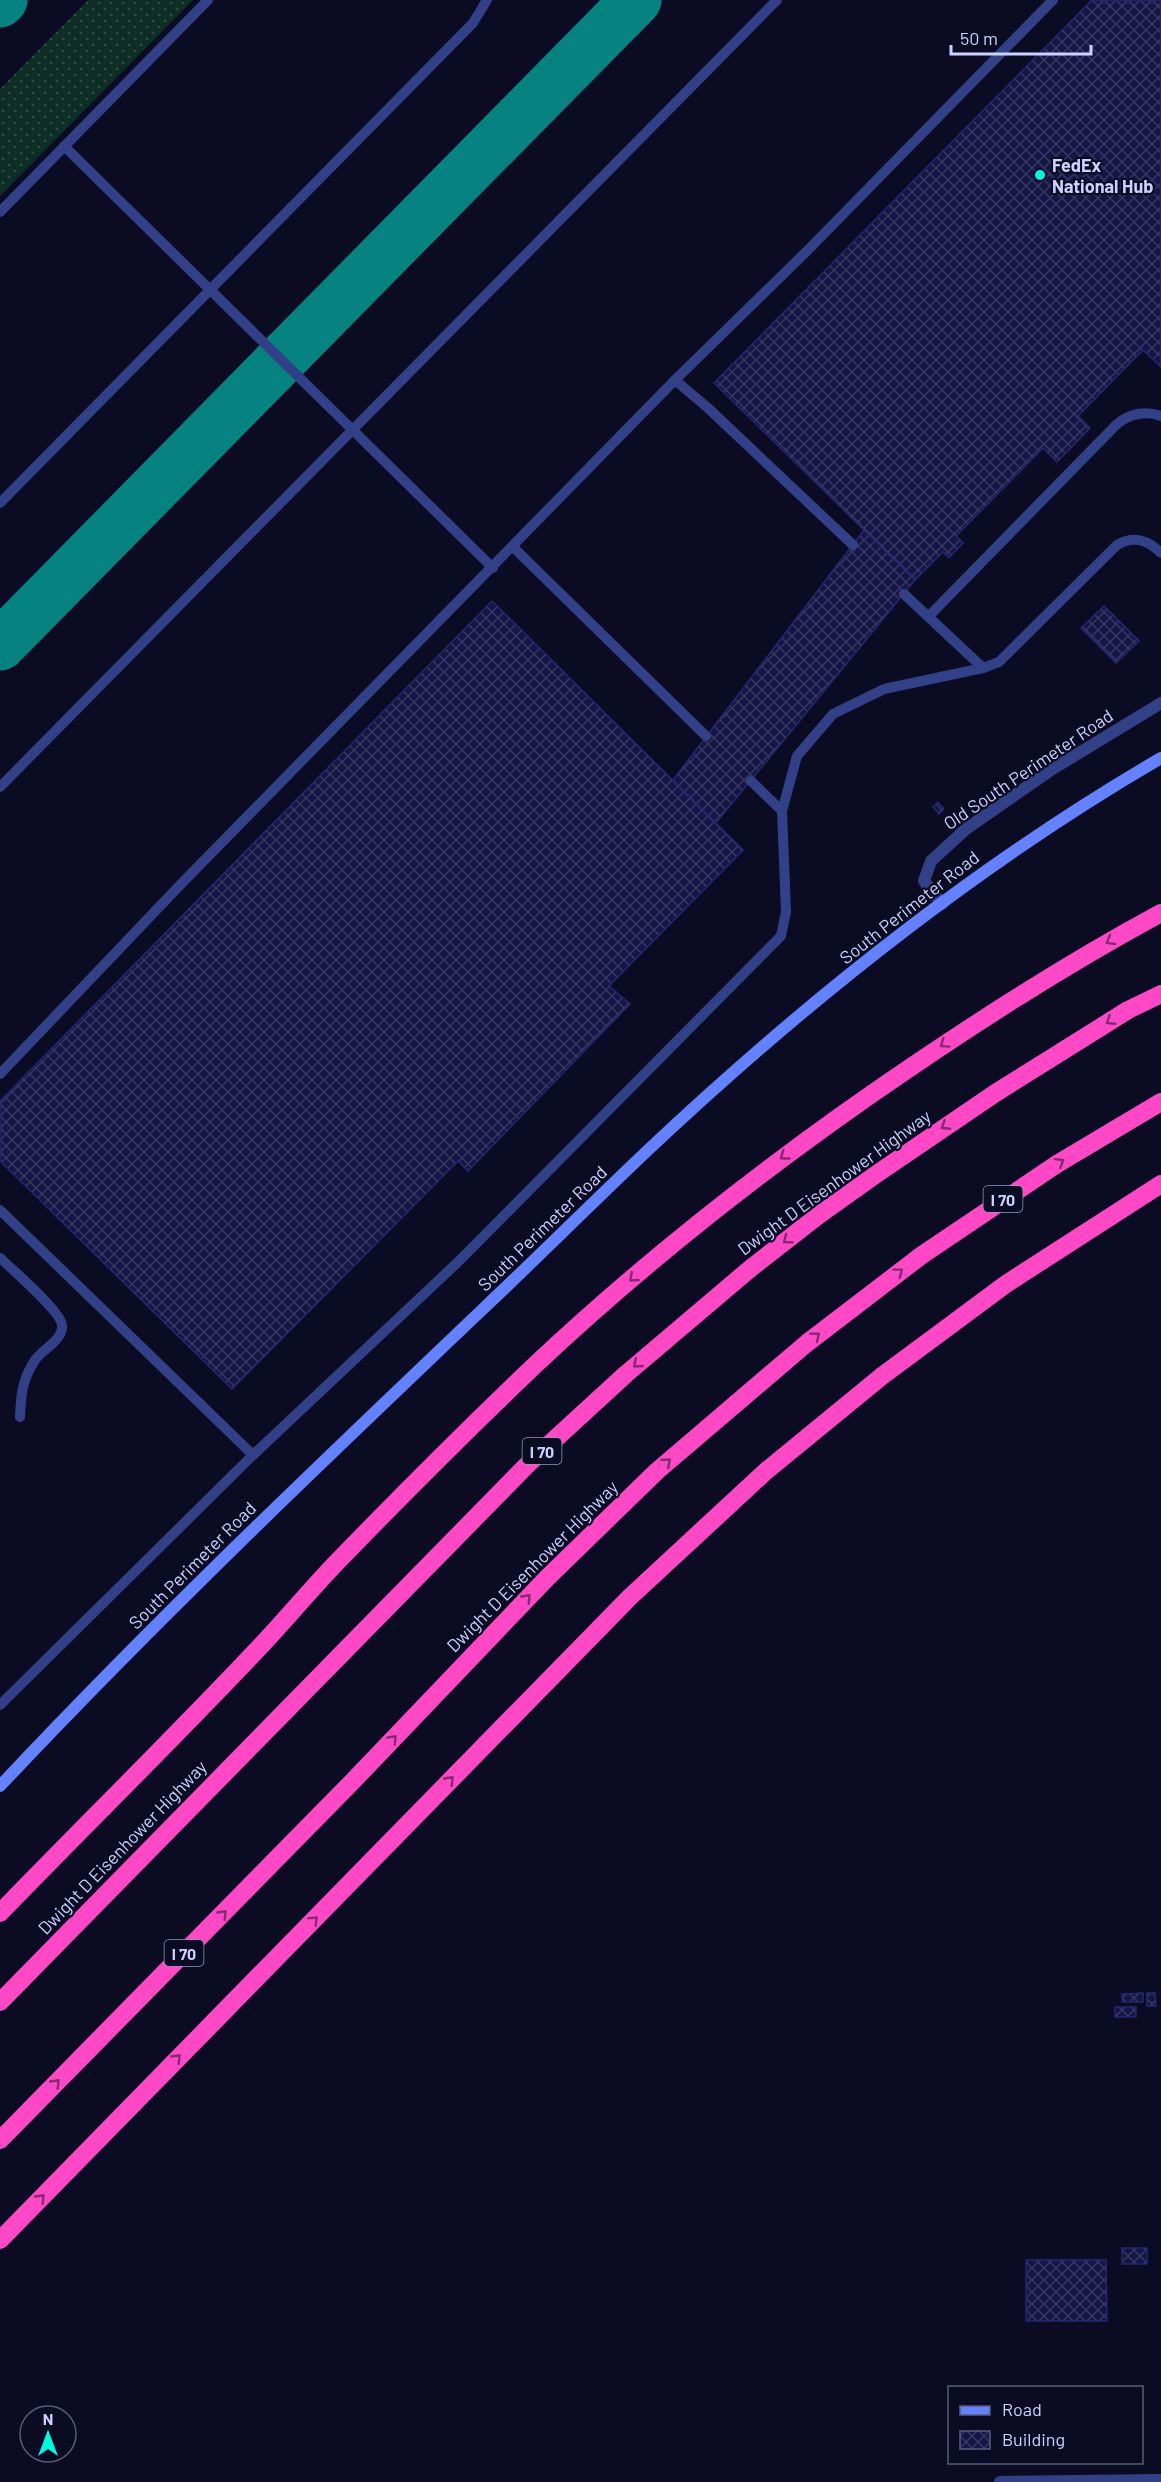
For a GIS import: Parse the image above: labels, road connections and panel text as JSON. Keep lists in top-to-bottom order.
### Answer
{
  "streets": {
    "highway": ["Dwight D Eisenhower Highway", "I 70"],
    "street": ["Old South Perimeter Road", "South Perimeter Road"]
  },
  "crossings": [
    ["Old South Perimeter Road", "South Perimeter Road"]
  ],
  "places": ["FedEx National Hub"],
  "legend": ["Road", "Building"],
  "scale_bar": "50 m",
  "north": "top"
}
